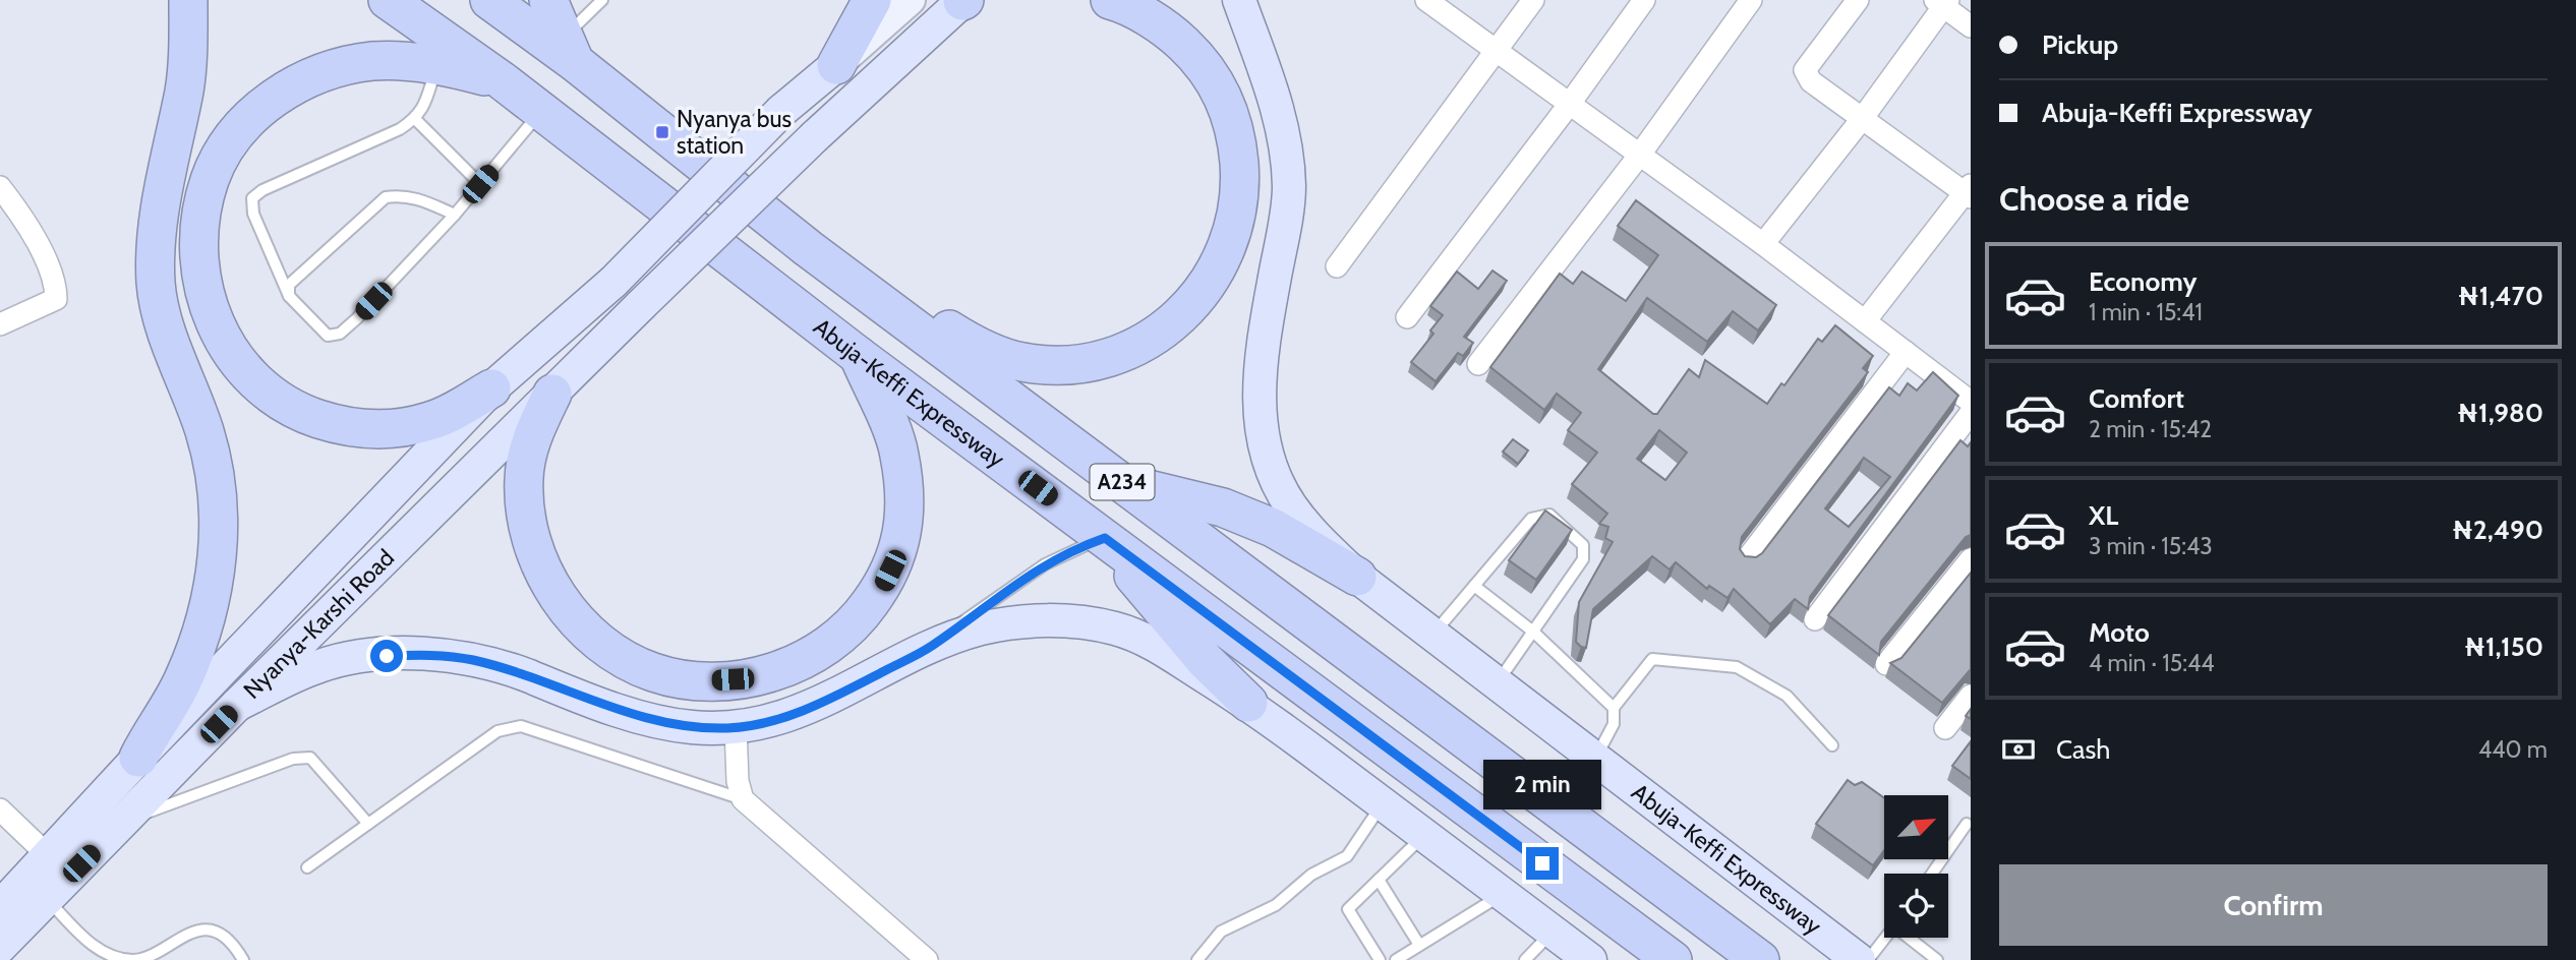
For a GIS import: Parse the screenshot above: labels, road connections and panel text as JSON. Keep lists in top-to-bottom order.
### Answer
{
  "streets": {
    "highway": ["Abuja-Keffi Expressway", "A234"],
    "main road": ["Nyanya-Karshi Road"]
  },
  "places": {
    "transit": ["Nyanya bus station"]
  },
  "north": "top right",
  "page": {
    "banner": ["Pickup", "Abuja-Keffi Expressway"],
    "heading": "Choose a ride",
    "list": [
      {
        "name": "Economy",
        "note": "1 min · 15:41",
        "value": "₦1,470"
      },
      {
        "name": "Comfort",
        "note": "2 min · 15:42",
        "value": "₦1,980"
      },
      {
        "name": "XL",
        "note": "3 min · 15:43",
        "value": "₦2,490"
      },
      {
        "name": "Moto",
        "note": "4 min · 15:44",
        "value": "₦1,150"
      }
    ],
    "pay": ["Cash", "440 m"],
    "bubble": "2 min",
    "buttons": "Confirm"
  }
}
